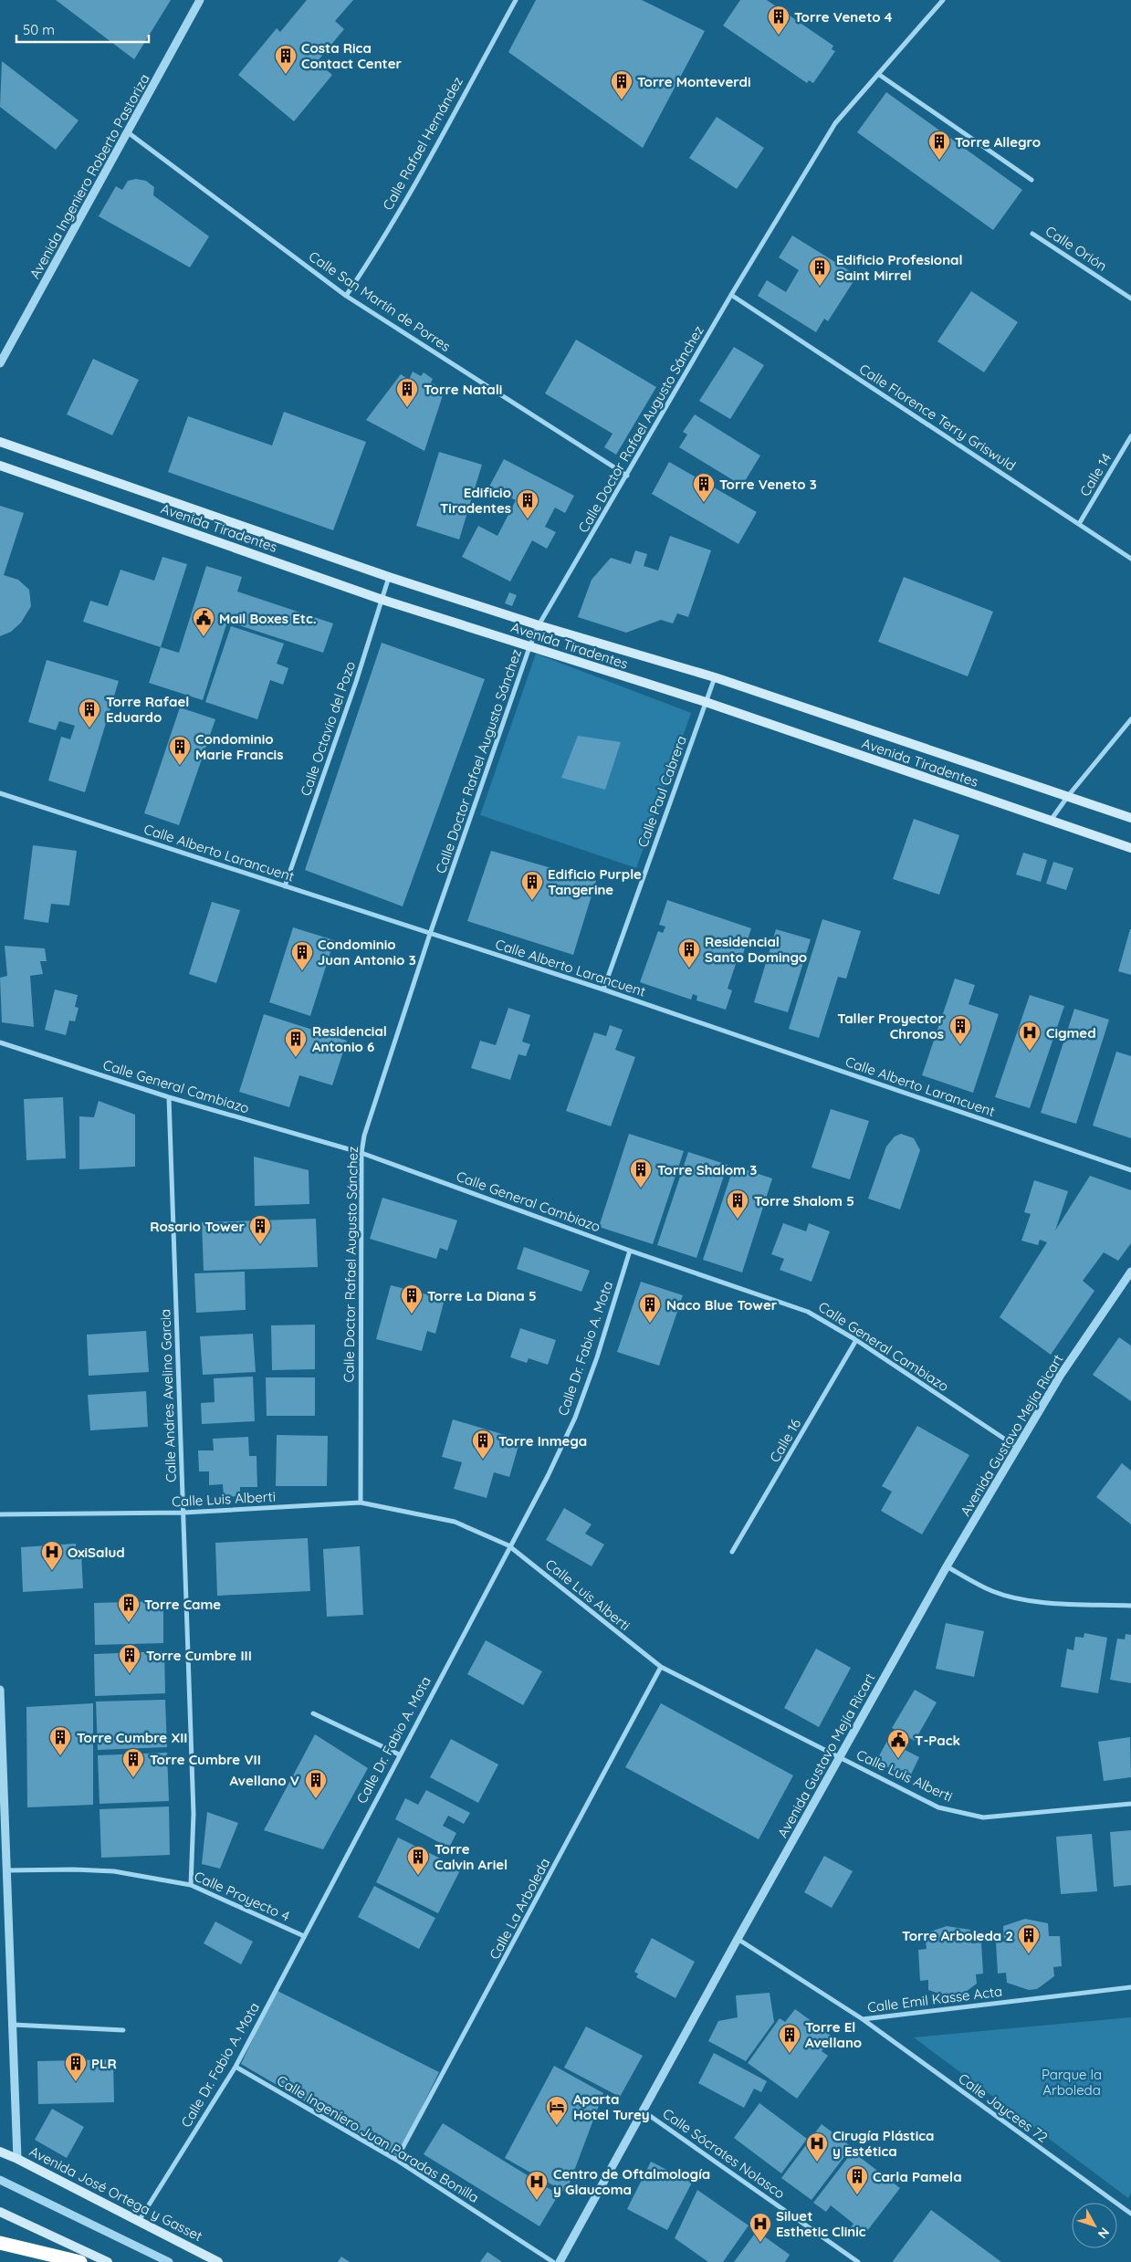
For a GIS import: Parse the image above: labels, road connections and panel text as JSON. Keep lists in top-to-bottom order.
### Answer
{
  "streets": {
    "main road": ["Avenida Tiradentes", "Avenida José Ortega y Gasset"],
    "street": [
      "Calle Rafael Hernández",
      "Avenida Ingeniero Roberto Pastoriza",
      "Calle Orión",
      "Calle San Martín de Porres",
      "Calle Florence Terry Griswuld",
      "Calle Doctor Rafael Augusto Sánchez",
      "Calle 14",
      "Calle Octavio del Pozo",
      "Calle Paul Cabrera",
      "Calle Alberto Larancuent",
      "Calle General Cambiazo",
      "Calle Dr. Fabio A. Mota",
      "Calle Andres Avelino Garcia",
      "Avenida Gustavo Mejía Ricart",
      "Calle 16",
      "Calle Luis Alberti",
      "Calle Proyecto 4",
      "Calle La Arboleda",
      "Calle Emil Kasse Acta",
      "Calle Jaycees 72",
      "Calle Ingeniero Juan Paradas Bonilla",
      "Calle Sócrates Nolasco"
    ]
  },
  "crossings": [
    ["Calle Rafael Hernández", "Calle San Martín de Porres"],
    ["Avenida Ingeniero Roberto Pastoriza", "Calle San Martín de Porres"],
    ["Calle San Martín de Porres", "Calle Doctor Rafael Augusto Sánchez"],
    ["Calle Florence Terry Griswuld", "Calle Doctor Rafael Augusto Sánchez"],
    ["Calle Florence Terry Griswuld", "Calle 14"],
    ["Calle Doctor Rafael Augusto Sánchez", "Avenida Tiradentes"],
    ["Calle Doctor Rafael Augusto Sánchez", "Calle Alberto Larancuent"],
    ["Calle Doctor Rafael Augusto Sánchez", "Calle General Cambiazo"],
    ["Calle Doctor Rafael Augusto Sánchez", "Calle Luis Alberti"],
    ["Avenida Tiradentes", "Calle Octavio del Pozo"],
    ["Avenida Tiradentes", "Calle Paul Cabrera"],
    ["Calle Octavio del Pozo", "Calle Alberto Larancuent"],
    ["Calle Paul Cabrera", "Calle Alberto Larancuent"],
    ["Calle General Cambiazo", "Calle Dr. Fabio A. Mota"],
    ["Calle General Cambiazo", "Calle Andres Avelino Garcia"],
    ["Calle General Cambiazo", "Avenida Gustavo Mejía Ricart"],
    ["Calle General Cambiazo", "Calle 16"],
    ["Calle Dr. Fabio A. Mota", "Calle Luis Alberti"],
    ["Calle Dr. Fabio A. Mota", "Calle Proyecto 4"],
    ["Calle Dr. Fabio A. Mota", "Calle Ingeniero Juan Paradas Bonilla"],
    ["Calle Dr. Fabio A. Mota", "Avenida José Ortega y Gasset"],
    ["Calle Andres Avelino Garcia", "Calle Luis Alberti"],
    ["Calle Andres Avelino Garcia", "Calle Proyecto 4"],
    ["Avenida Gustavo Mejía Ricart", "Calle Luis Alberti"],
    ["Avenida Gustavo Mejía Ricart", "Calle Emil Kasse Acta"],
    ["Avenida Gustavo Mejía Ricart", "Calle Sócrates Nolasco"],
    ["Calle Luis Alberti", "Calle La Arboleda"],
    ["Calle La Arboleda", "Calle Ingeniero Juan Paradas Bonilla"],
    ["Calle Emil Kasse Acta", "Calle Jaycees 72"]
  ],
  "parks": ["Parque la Arboleda"],
  "places": {
    "building": [
      "Torre Veneto 4",
      "Costa Rica Contact Center",
      "Torre Monteverdi",
      "Torre Allegro",
      "Edificio Profesional Saint Mirrel",
      "Torre Natali",
      "Torre Veneto 3",
      "Edificio Tiradentes",
      "Torre Rafael Eduardo",
      "Condominio Marie Francis",
      "Edificio Purple Tangerine",
      "Residencial Santo Domingo",
      "Condominio Juan Antonio 3",
      "Taller Proyector Chronos",
      "Residencial Antonio 6",
      "Torre Shalom 3",
      "Torre Shalom 5",
      "Rosario Tower",
      "Torre La Diana 5",
      "Naco Blue Tower",
      "Torre Inmega",
      "Torre Came",
      "Torre Cumbre III",
      "Torre Cumbre XII",
      "Torre Cumbre VII",
      "Avellano V",
      "Torre Calvin Ariel",
      "Torre Arboleda 2",
      "Torre El Avellano",
      "PLR",
      "Carla Pamela"
    ],
    "public building": ["Mail Boxes Etc.", "T-Pack"],
    "hospital": [
      "Cigmed",
      "OxiSalud",
      "Cirugía Plástica y Estética",
      "Centro de Oftalmología y Glaucoma",
      "Siluet Esthetic Clinic"
    ],
    "hotel": ["Aparta Hotel Turey"]
  },
  "scale_bar": "50 m",
  "north": "bottom right"
}
